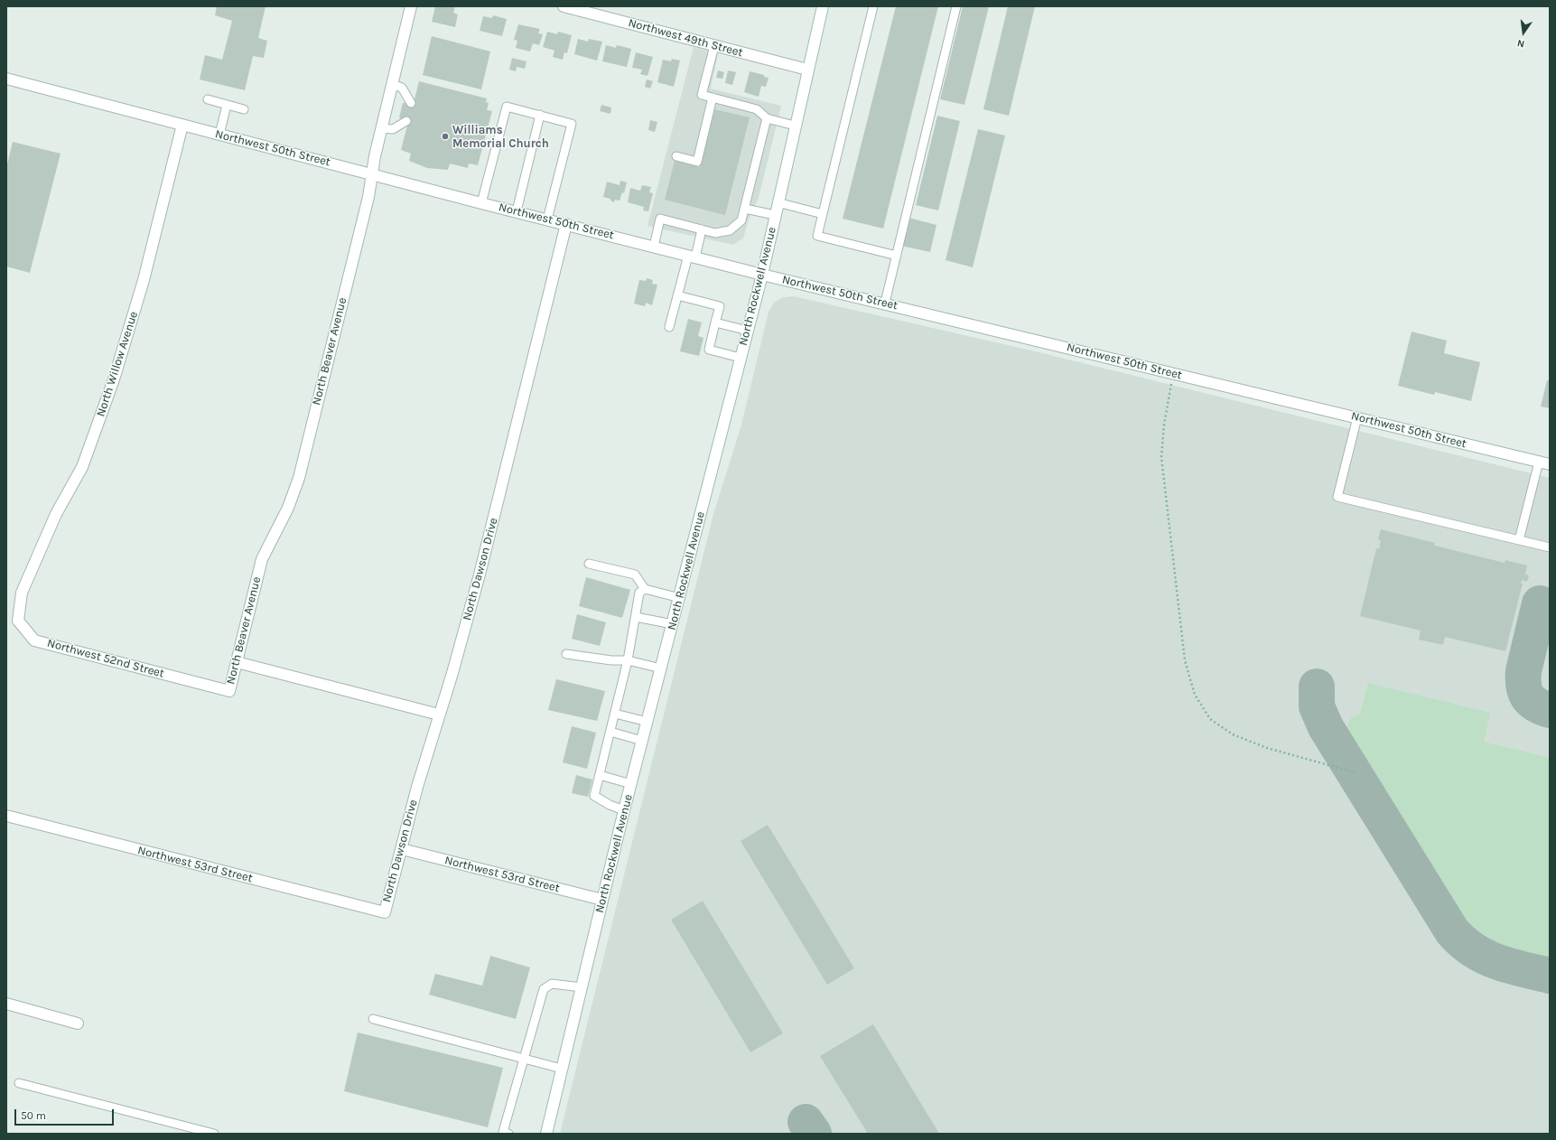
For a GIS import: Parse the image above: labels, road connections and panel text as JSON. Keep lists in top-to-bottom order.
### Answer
{
  "streets": {
    "street": [
      "Northwest 49th Street",
      "Northwest 50th Street",
      "North Rockwell Avenue",
      "North Beaver Avenue",
      "North Willow Avenue",
      "North Dawson Drive",
      "Northwest 52nd Street",
      "Northwest 53rd Street"
    ]
  },
  "crossings": [
    ["Northwest 49th Street", "North Rockwell Avenue"],
    ["Northwest 50th Street", "North Rockwell Avenue"],
    ["Northwest 50th Street", "North Beaver Avenue"],
    ["Northwest 50th Street", "North Willow Avenue"],
    ["Northwest 50th Street", "North Dawson Drive"],
    ["North Rockwell Avenue", "Northwest 53rd Street"],
    ["North Beaver Avenue", "Northwest 52nd Street"],
    ["North Willow Avenue", "Northwest 52nd Street"],
    ["North Dawson Drive", "Northwest 53rd Street"]
  ],
  "places": ["Williams Memorial Church"],
  "scale_bar": "50 m",
  "north": "bottom"
}
